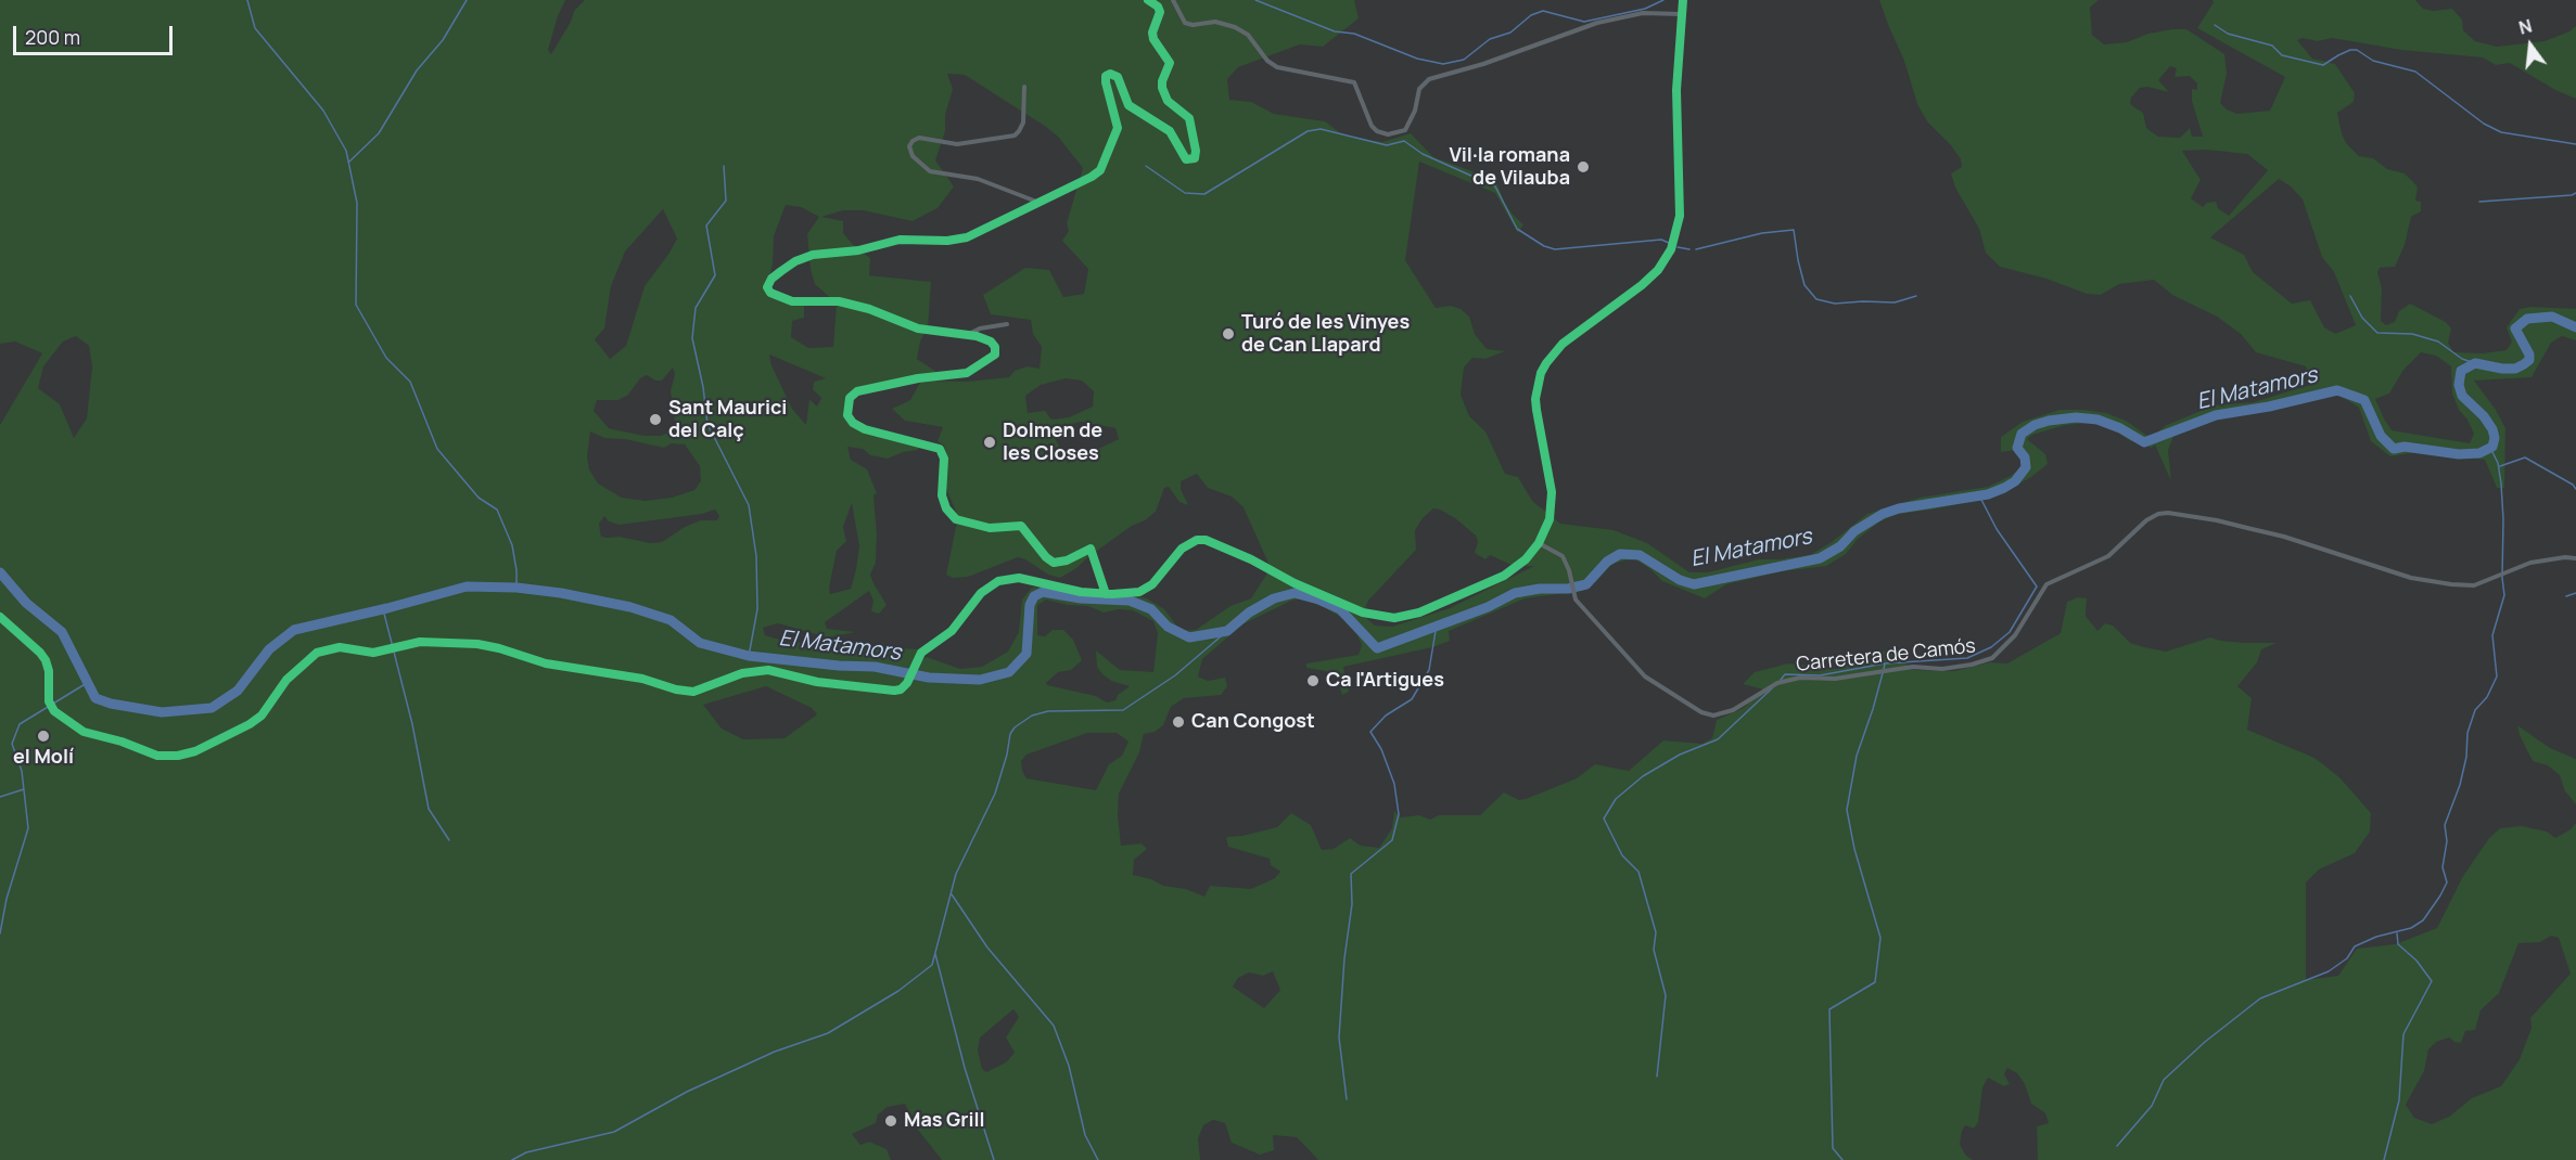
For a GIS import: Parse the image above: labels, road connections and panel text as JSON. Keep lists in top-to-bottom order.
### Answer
{
  "streets": {
    "street": ["Carretera de Camós"]
  },
  "water": ["El Matamors"],
  "places": [
    "Vil·la romana de Vilauba",
    "Turó de les Vinyes de Can Llapard",
    "Sant Maurici del Calç",
    "Dolmen de les Closes",
    "Ca l'Artigues",
    "Can Congost",
    "el Molí",
    "Mas Grill"
  ],
  "scale_bar": "200 m",
  "north": "top"
}
